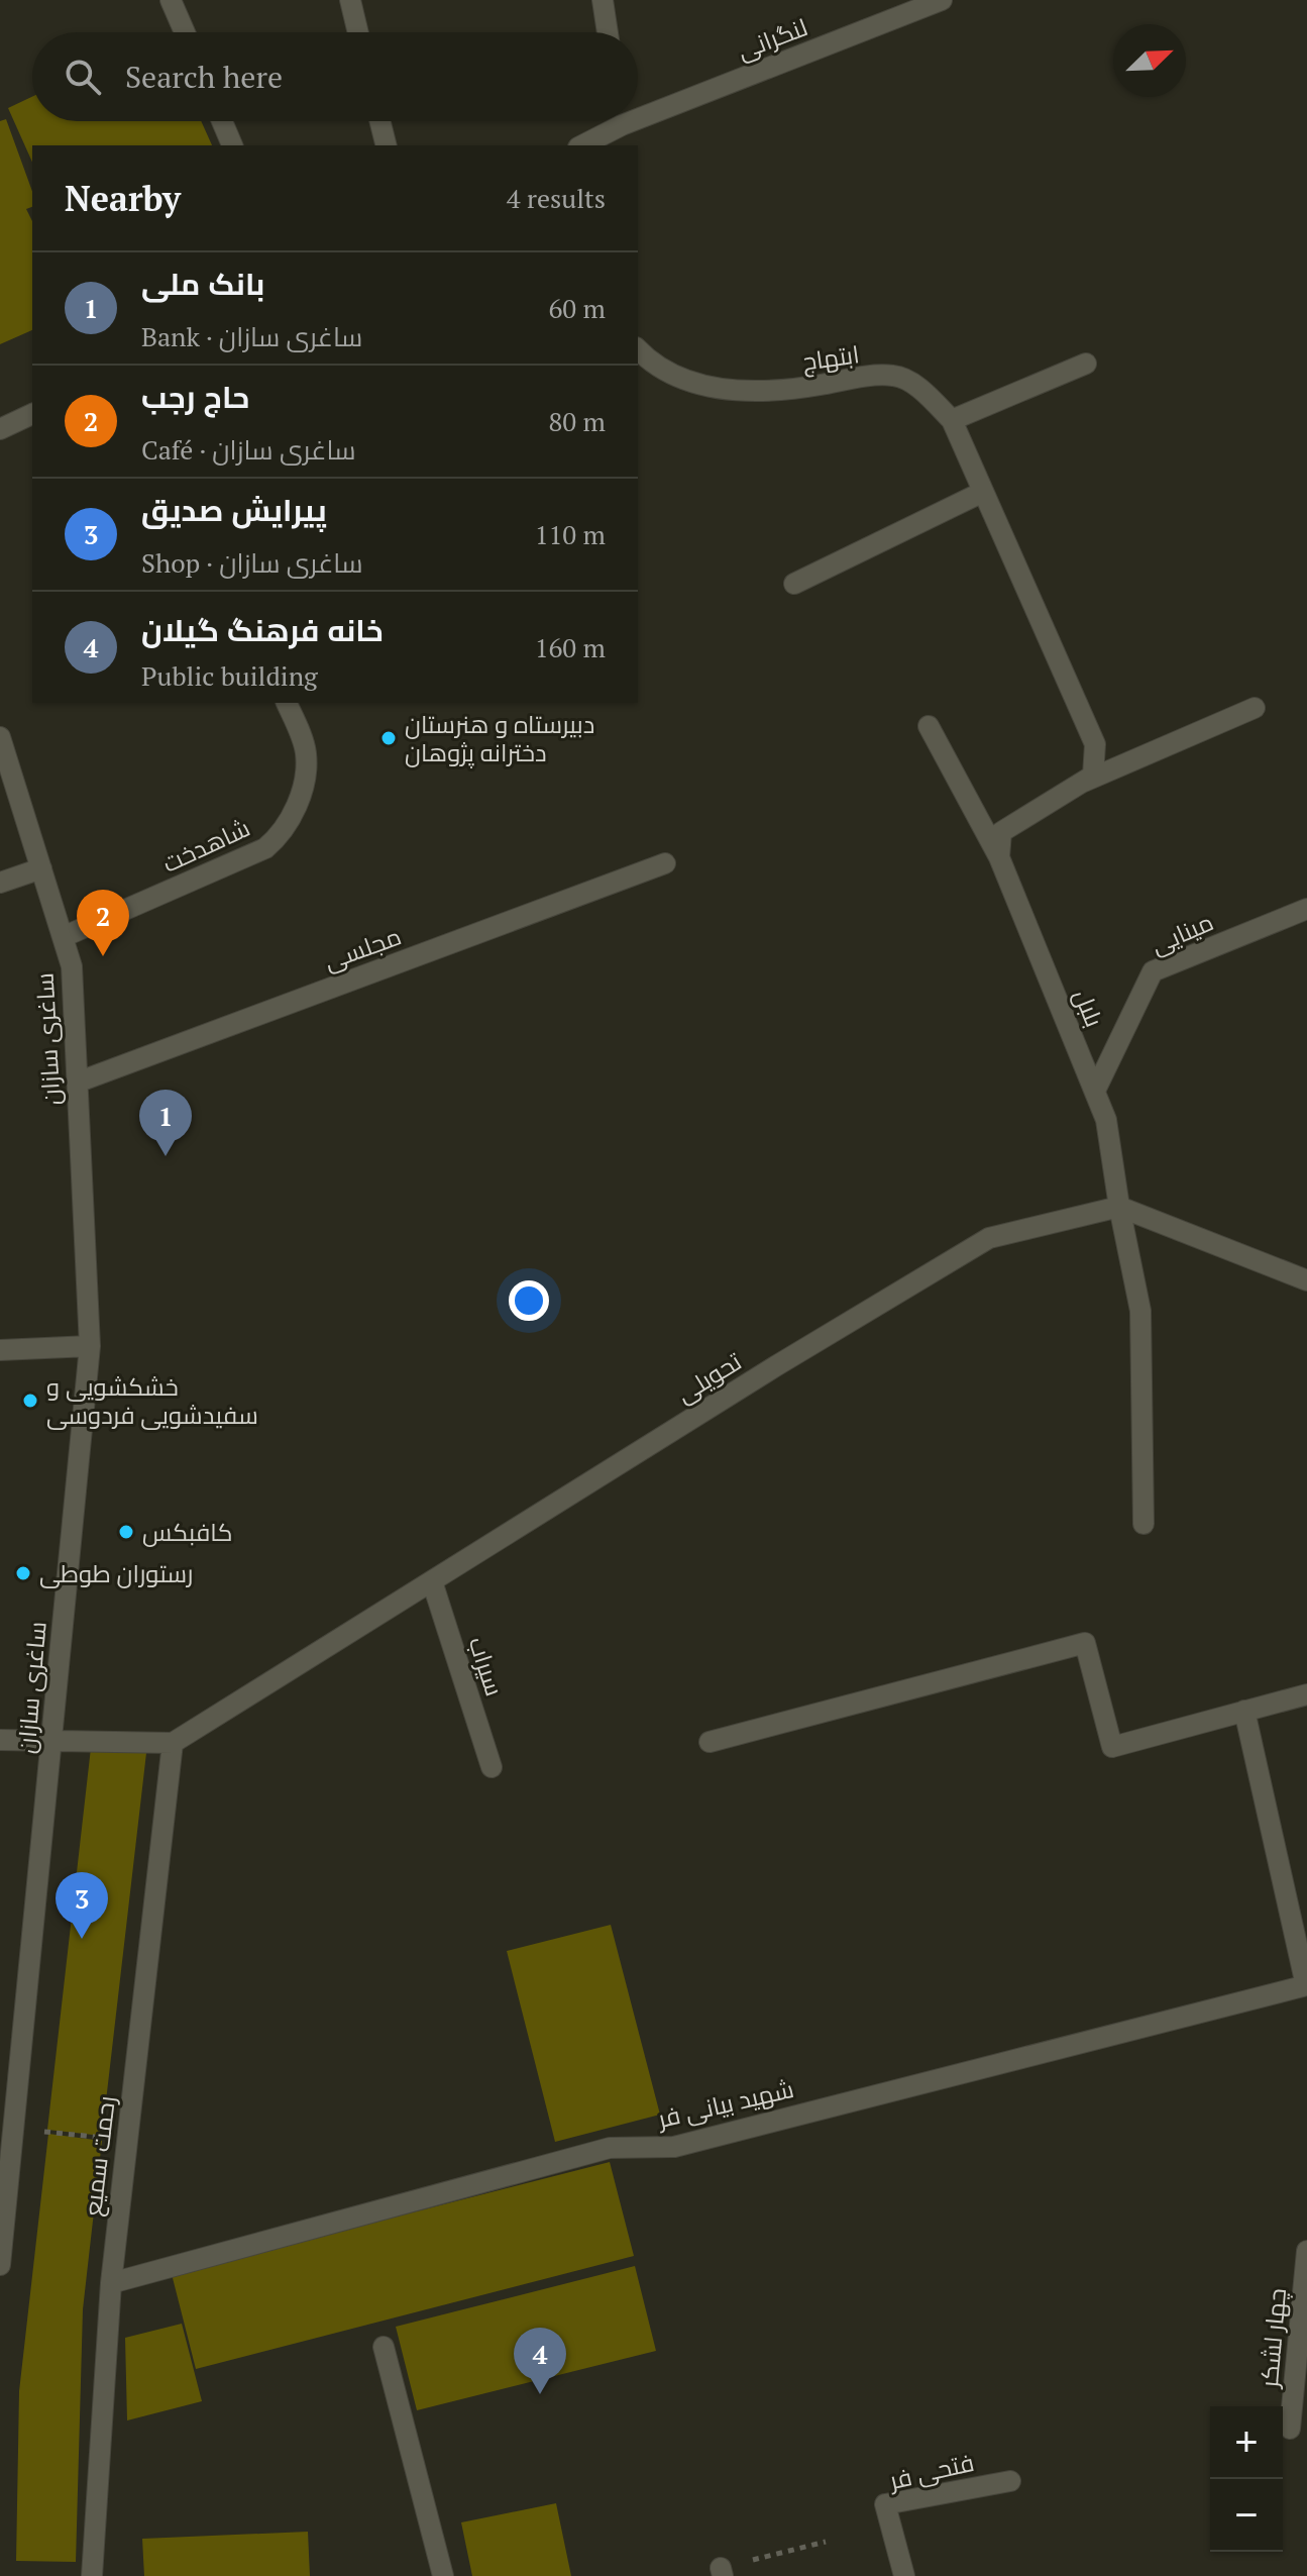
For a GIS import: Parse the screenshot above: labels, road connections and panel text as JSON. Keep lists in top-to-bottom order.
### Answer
{
  "streets": {
    "street": [
      "لنگرانی",
      "ابتهاج",
      "شاهدخت",
      "مینایی",
      "مجلسی",
      "بلبل",
      "ساغری سازان",
      "تحویلی",
      "سیراب",
      "شهید بیانی فر",
      "رحمت سمیع",
      "چهار لشکر",
      "فتحی فر"
    ]
  },
  "crossings": [
    ["ابتهاج", "بلبل"],
    ["شاهدخت", "ساغری سازان"],
    ["مینایی", "بلبل"],
    ["مجلسی", "ساغری سازان"],
    ["بلبل", "تحویلی"],
    ["تحویلی", "سیراب"],
    ["تحویلی", "رحمت سمیع"],
    ["شهید بیانی فر", "رحمت سمیع"]
  ],
  "places": [
    "دبیرستاه و هنرستان دخترانه پژوهان",
    "خشکشویی و سفیدشویی فردوسی",
    "کافبکس",
    "رستوران طوطی"
  ],
  "north": "top right",
  "page": {
    "search": "Search here",
    "heading": ["Nearby", "4 results"],
    "list": [
      {
        "mark": "1",
        "name": "بانک ملی",
        "note": "Bank · ساغری سازان",
        "value": "60 m"
      },
      {
        "mark": "2",
        "name": "حاج رجب",
        "note": "Café · ساغری سازان",
        "value": "80 m"
      },
      {
        "mark": "3",
        "name": "پیرایش صدیق",
        "note": "Shop · ساغری سازان",
        "value": "110 m"
      },
      {
        "mark": "4",
        "name": "خانه فرهنگ گیلان",
        "note": "Public building",
        "value": "160 m"
      }
    ],
    "pins": [
      "2",
      "1",
      "3",
      "4"
    ],
    "map_buttons": ["+", "−"]
  }
}
